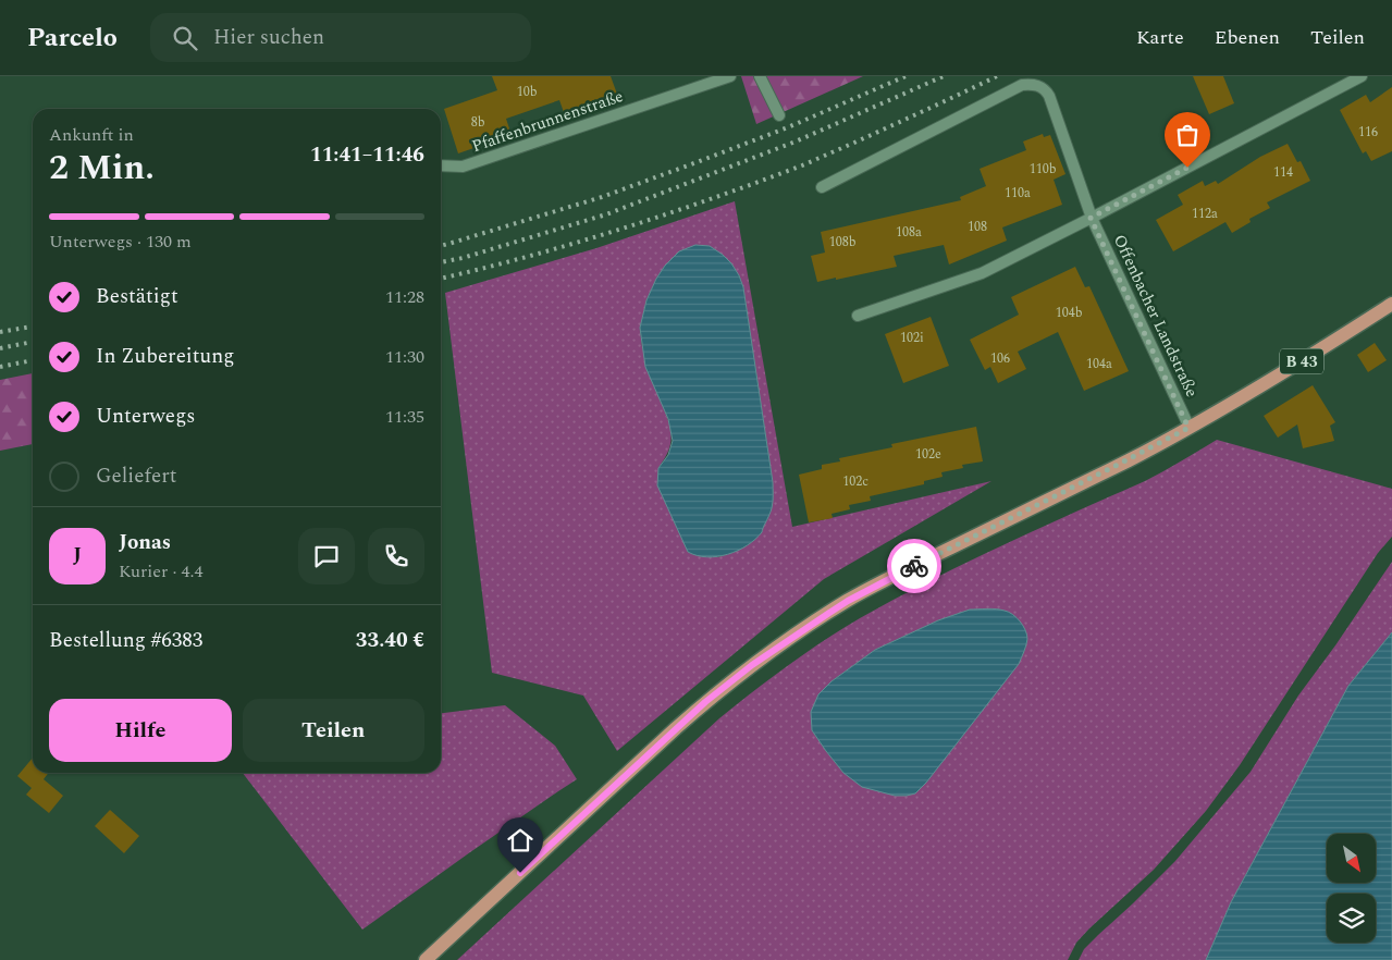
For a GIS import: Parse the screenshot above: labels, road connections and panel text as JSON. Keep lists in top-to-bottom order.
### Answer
{
  "streets": {
    "main road": ["B 43"],
    "street": ["Pfaffenbrunnenstraße", "Offenbacher Landstraße"]
  },
  "crossings": [
    ["Offenbacher Landstraße", "B 43"]
  ],
  "house_numbers": [
    "10b",
    "8b",
    "116",
    "110b",
    "114",
    "110a",
    "112a",
    "108",
    "108a",
    "108b",
    "104b",
    "102i",
    "106",
    "104a",
    "102e",
    "102c"
  ],
  "north": "bottom right",
  "page": {
    "header": "Parcelo",
    "search": "Hier suchen",
    "nav": ["Karte", "Ebenen", "Teilen"],
    "heading": ["2 Min.", "Ankunft in", "11:41–11:46"],
    "panel": [
      "Jonas",
      "Kurier · 4.4",
      "Bestellung #6383",
      "33.40 €"
    ],
    "bar": "Unterwegs · 130 m",
    "list": [
      ["Bestätigt", "11:28"],
      ["In Zubereitung", "11:30"],
      ["Unterwegs", "11:35"],
      "Geliefert"
    ],
    "round": "J",
    "buttons": ["Hilfe", "Teilen"]
  }
}
